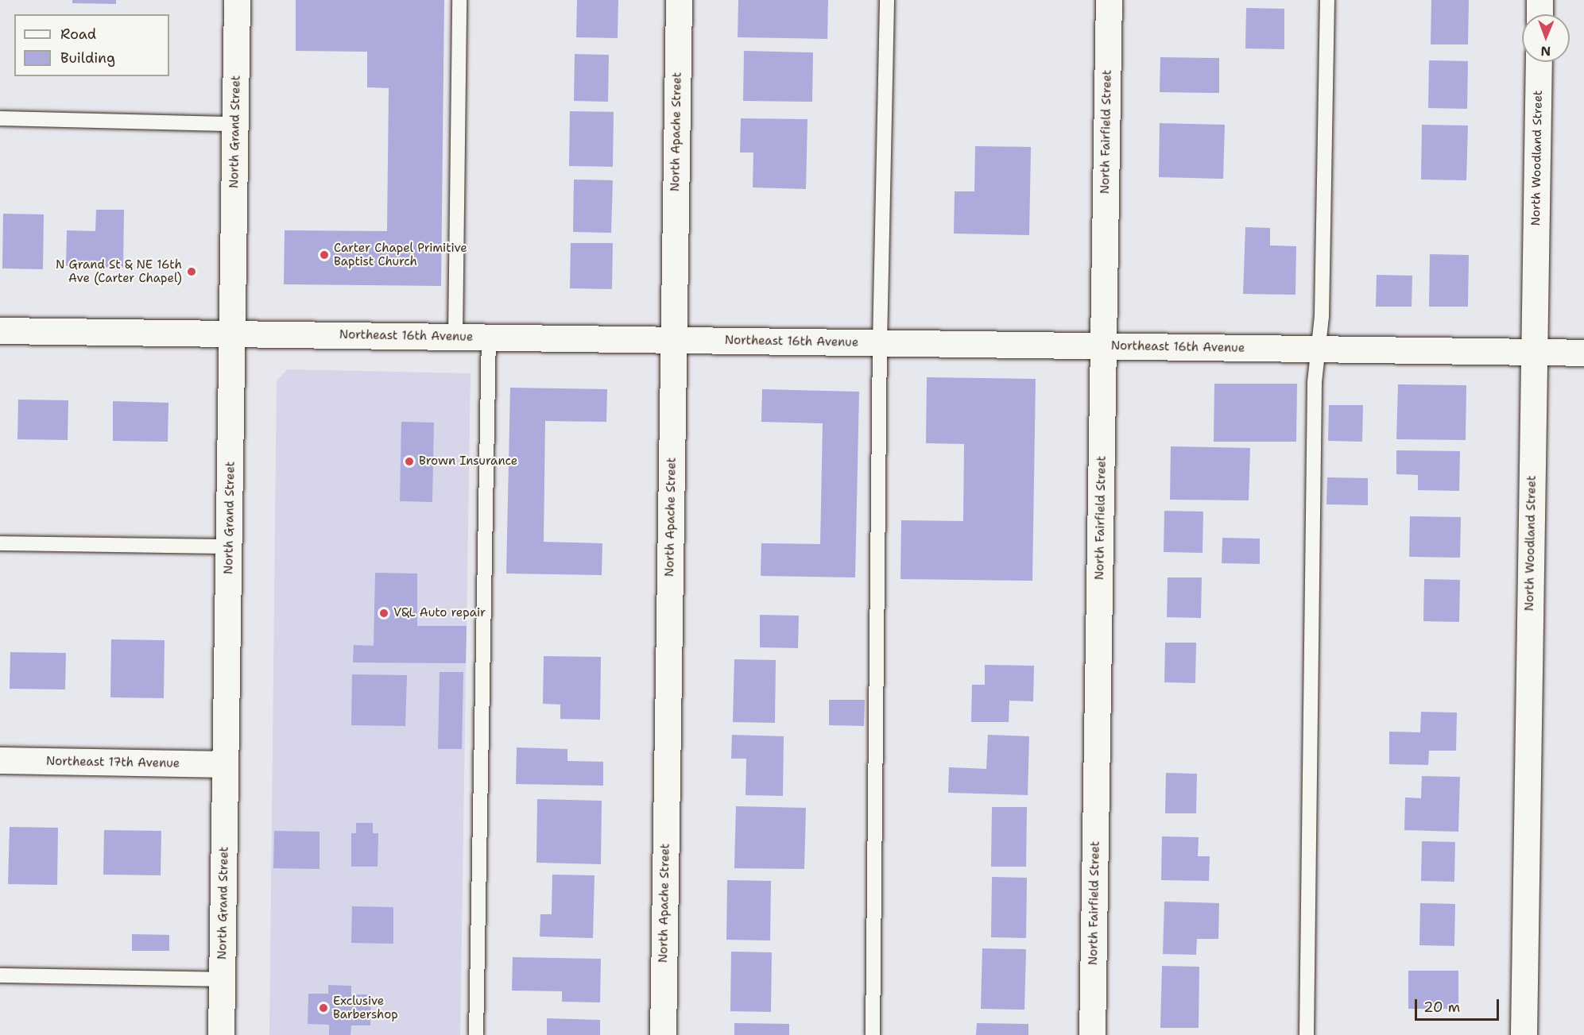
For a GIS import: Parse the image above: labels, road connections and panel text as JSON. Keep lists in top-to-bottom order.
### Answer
{
  "streets": {
    "street": [
      "North Grand Street",
      "North Apache Street",
      "North Fairfield Street",
      "North Woodland Street",
      "Northeast 16th Avenue",
      "Northeast 17th Avenue"
    ]
  },
  "crossings": [
    ["North Grand Street", "Northeast 16th Avenue"],
    ["North Grand Street", "Northeast 17th Avenue"],
    ["North Apache Street", "Northeast 16th Avenue"],
    ["North Fairfield Street", "Northeast 16th Avenue"],
    ["North Woodland Street", "Northeast 16th Avenue"]
  ],
  "places": [
    "Carter Chapel Primitive Baptist Church",
    "N Grand St & NE 16th Ave (Carter Chapel)",
    "Brown Insurance",
    "V&L Auto repair",
    "Exclusive Barbershop"
  ],
  "legend": ["Road", "Building"],
  "scale_bar": "20 m",
  "north": "bottom"
}
